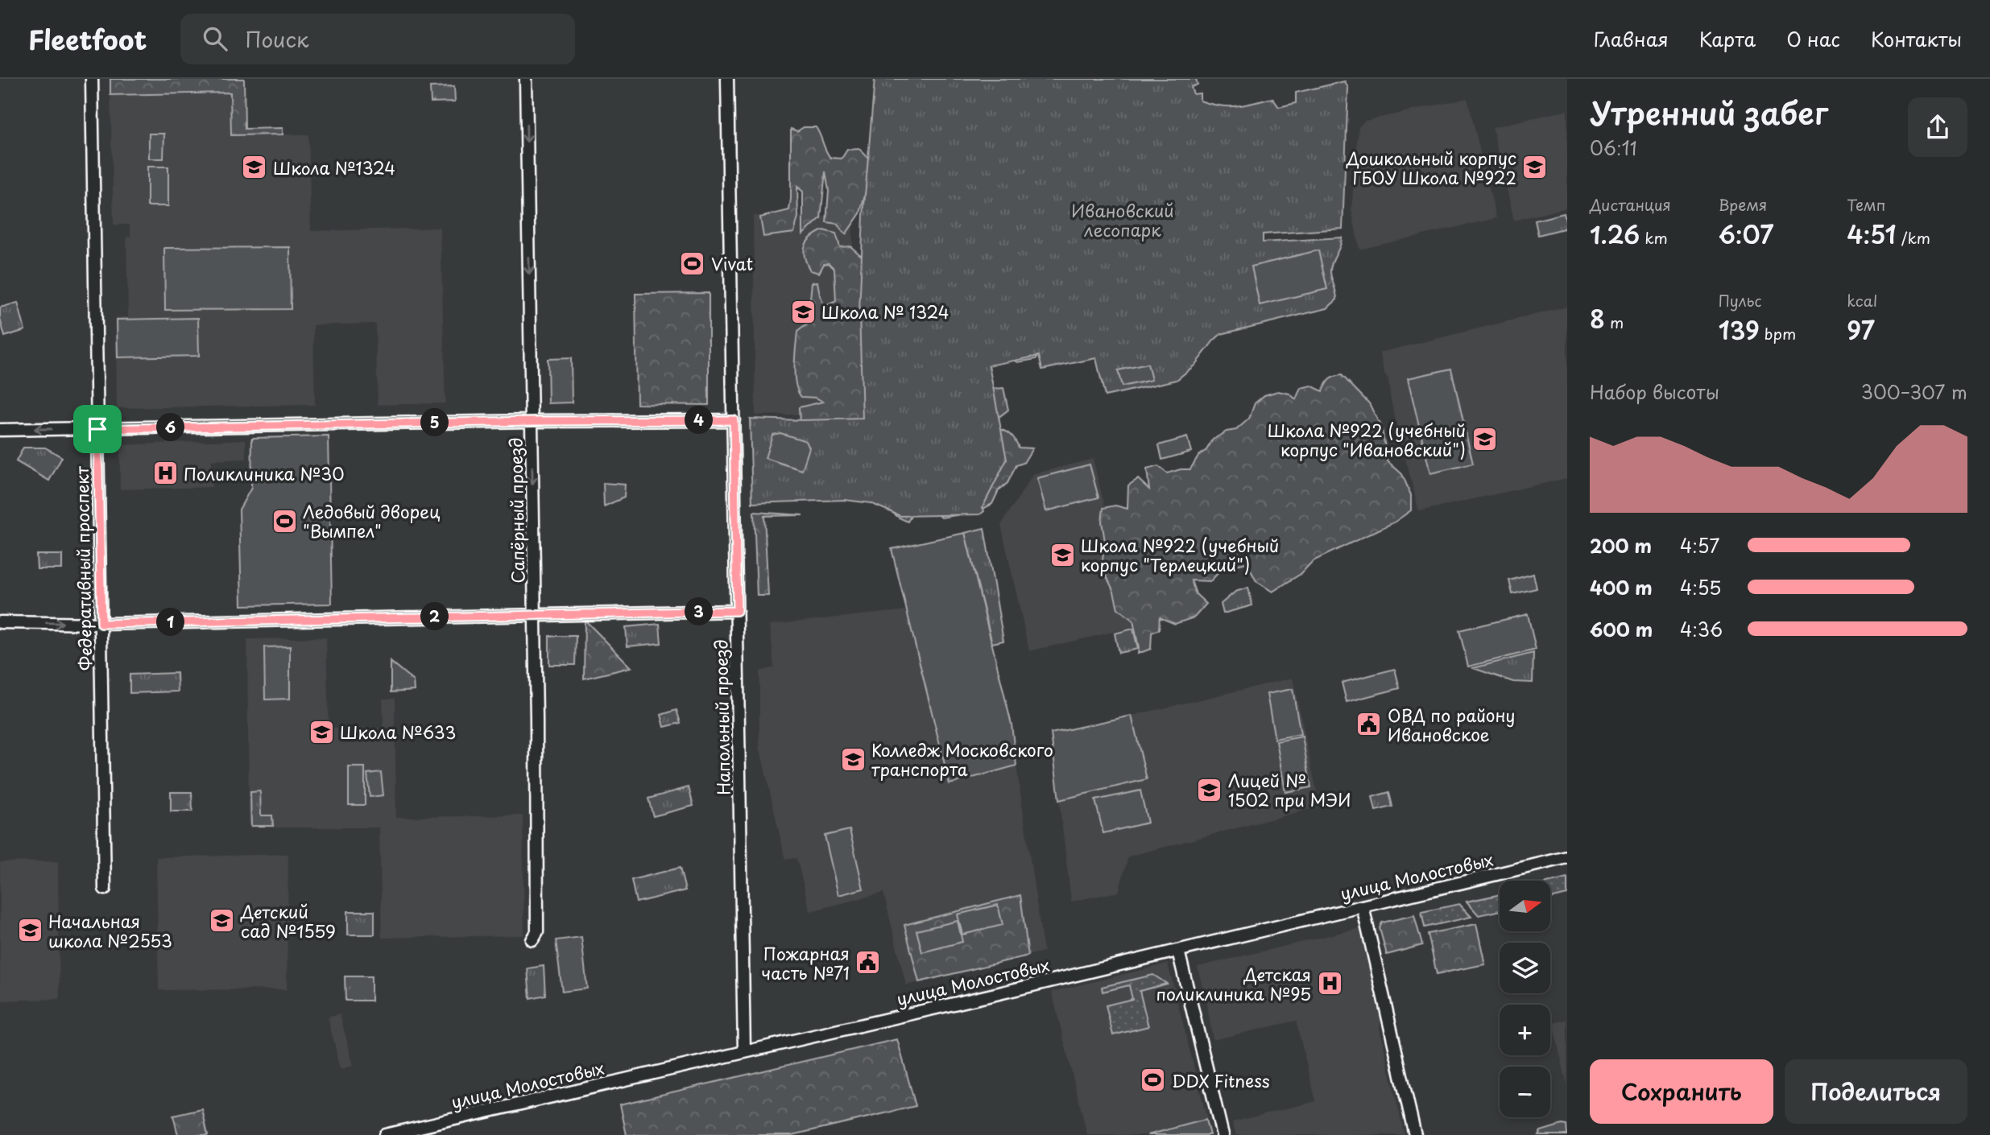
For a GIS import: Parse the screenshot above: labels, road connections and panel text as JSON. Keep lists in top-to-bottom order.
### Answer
{
  "streets": {
    "street": [
      "Сапёрный проезд",
      "Федеративный проспект",
      "Напольный проезд",
      "улица Молостовых"
    ]
  },
  "crossings": [
    ["Напольный проезд", "улица Молостовых"]
  ],
  "one_way": ["Сапёрный проезд"],
  "parks": ["Ивановский лесопарк"],
  "places": {
    "school or university": [
      "Школа №1324",
      "Дошкольный корпус ГБОУ Школа №922",
      "Школа № 1324",
      "Школа №922 (учебный корпус \"Ивановский\")",
      "Школа №922 (учебный корпус \"Терлецкий\")",
      "Школа №633",
      "Колледж Московского транспорта",
      "Лицей № 1502 при МЭИ",
      "Детский сад №1559",
      "Начальная школа №2553"
    ],
    "sports": ["Vivat", "Ледовый дворец \"Вымпел\"", "DDX Fitness"],
    "hospital": ["Поликлиника №30", "Детская поликлиника №95"],
    "public building": ["ОВД по району Ивановское", "Пожарная часть №71"]
  },
  "north": "right",
  "page": {
    "header": "Fleetfoot",
    "search": "Поиск",
    "nav": [
      "Главная",
      "Карта",
      "О нас",
      "Контакты"
    ],
    "heading": ["Утренний забег", "06:11"],
    "stats": [
      ["Дистанция", "1.26 km"],
      ["Время", "6:07"],
      ["Темп", "4:51 /km"],
      ["8 m"],
      ["Пульс", "139 bpm"],
      ["kcal", "97"]
    ],
    "chart": ["Набор высоты", "300–307 m"],
    "pins": [
      "4",
      "5",
      "6",
      "3",
      "2",
      "1"
    ],
    "list": [
      {
        "name": "200 m",
        "note": "4:57"
      },
      {
        "name": "400 m",
        "note": "4:55"
      },
      {
        "name": "600 m",
        "note": "4:36"
      }
    ],
    "map_buttons": ["+", "−"],
    "buttons": ["Сохранить", "Поделиться"]
  }
}
